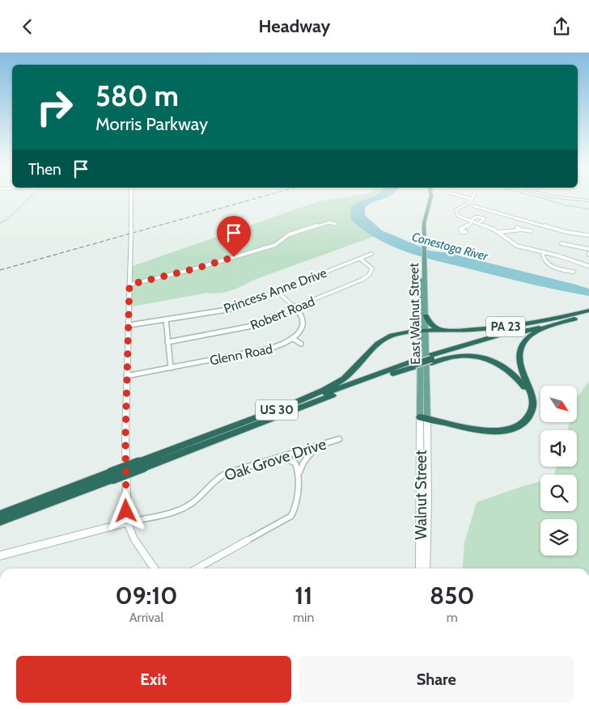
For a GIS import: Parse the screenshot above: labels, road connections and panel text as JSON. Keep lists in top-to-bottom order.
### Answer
{
  "streets": {
    "highway": ["PA 23", "US 30"],
    "main road": ["East Walnut Street", "Walnut Street"],
    "street": [
      "Princess Anne Drive",
      "Robert Road",
      "Glenn Road",
      "Oak Grove Drive"
    ]
  },
  "crossings": [
    ["Princess Anne Drive", "Robert Road"],
    ["Princess Anne Drive", "Glenn Road"],
    ["Robert Road", "Glenn Road"],
    ["East Walnut Street", "PA 23"],
    ["East Walnut Street", "Walnut Street"],
    ["PA 23", "Walnut Street"]
  ],
  "water": ["Conestoga River"],
  "north": "bottom right",
  "page": {
    "header": "Headway",
    "turn": ["580 m", "Morris Parkway"],
    "then": "Then",
    "eta": [
      "09:10",
      "Arrival",
      "11",
      "min",
      "850",
      "m"
    ],
    "buttons": ["Exit", "Share"]
  }
}
